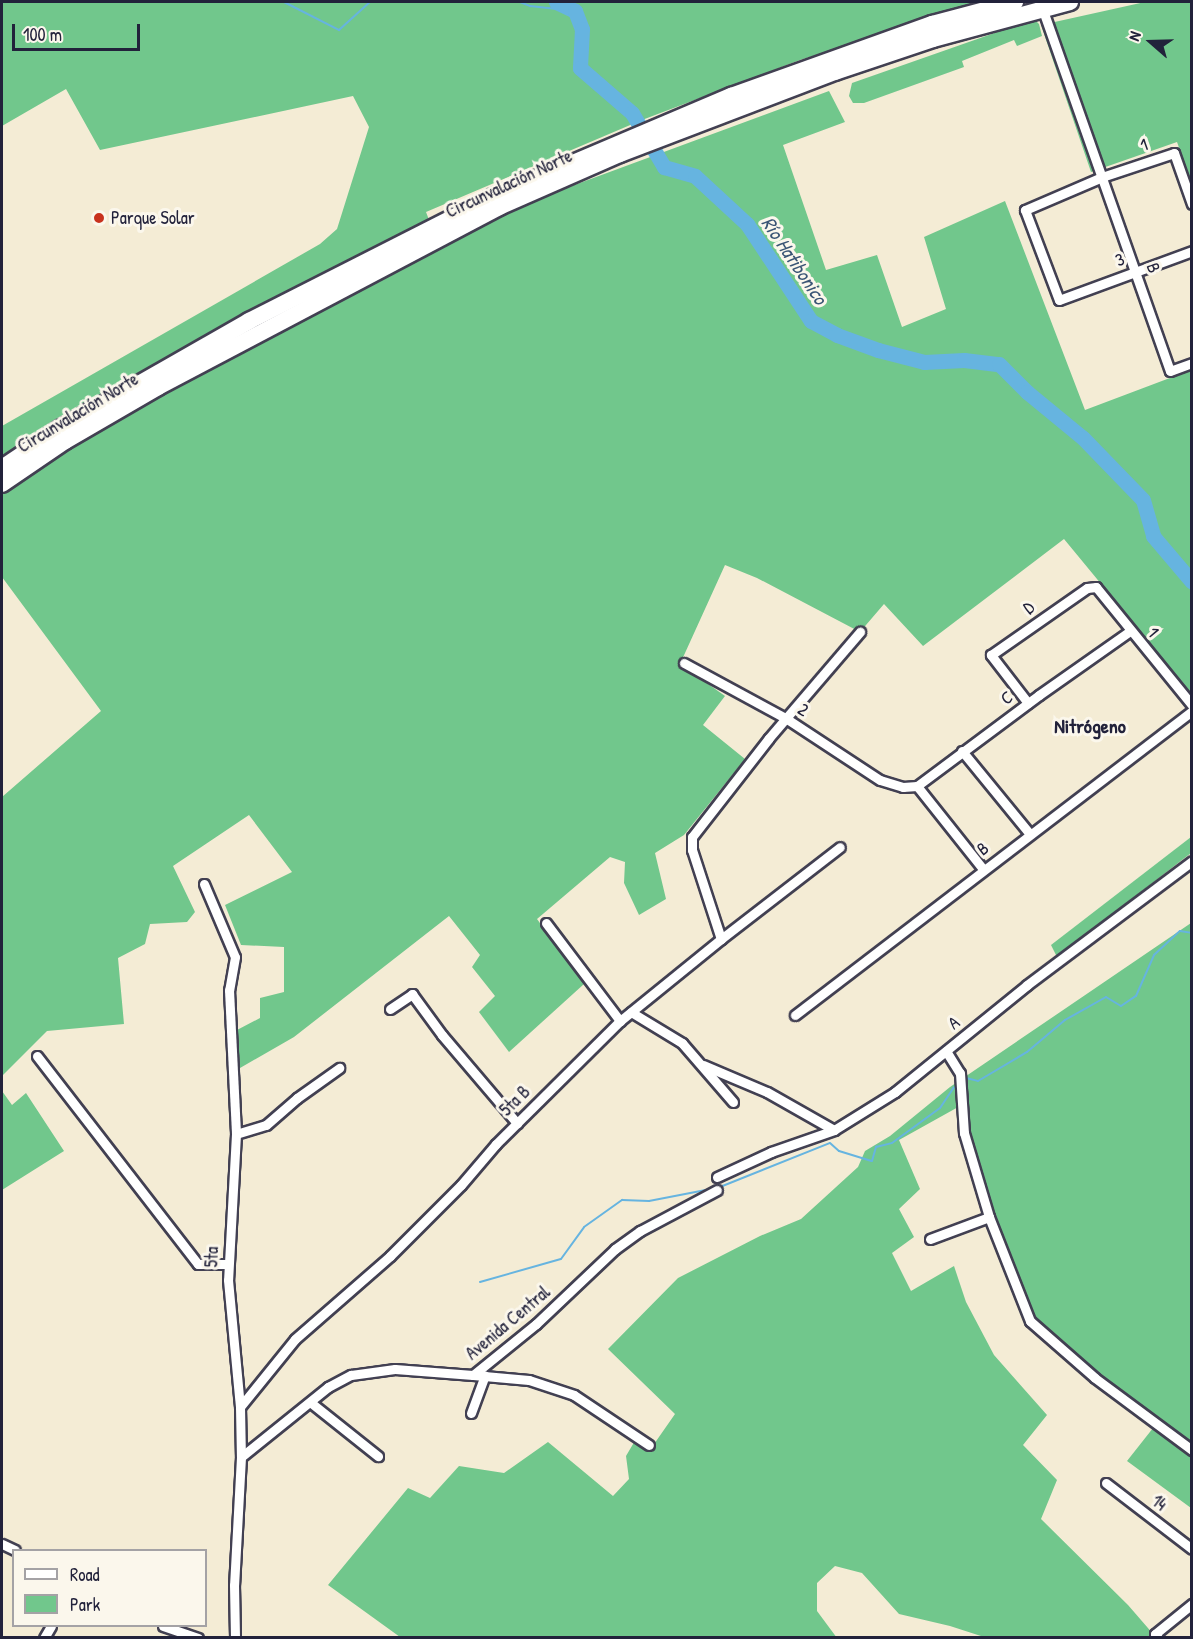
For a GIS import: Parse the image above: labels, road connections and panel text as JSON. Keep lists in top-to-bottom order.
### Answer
{
  "streets": {
    "highway": ["Circunvalación Norte"],
    "street": [
      "1",
      "3",
      "B",
      "D",
      "C",
      "2",
      "A",
      "5ta B",
      "5ta",
      "Avenida Central",
      "14"
    ]
  },
  "crossings": [
    ["1", "3"],
    ["1", "B"],
    ["1", "D"],
    ["1", "C"],
    ["Circunvalación Norte", "B"],
    ["3", "B"],
    ["D", "C"],
    ["C", "2"],
    ["5ta B", "5ta"],
    ["5ta", "Avenida Central"]
  ],
  "districts": ["Nitrógeno"],
  "water": ["Río Hatibonico"],
  "places": ["Parque Solar"],
  "legend": ["Road", "Park"],
  "scale_bar": "100 m",
  "north": "left"
}
